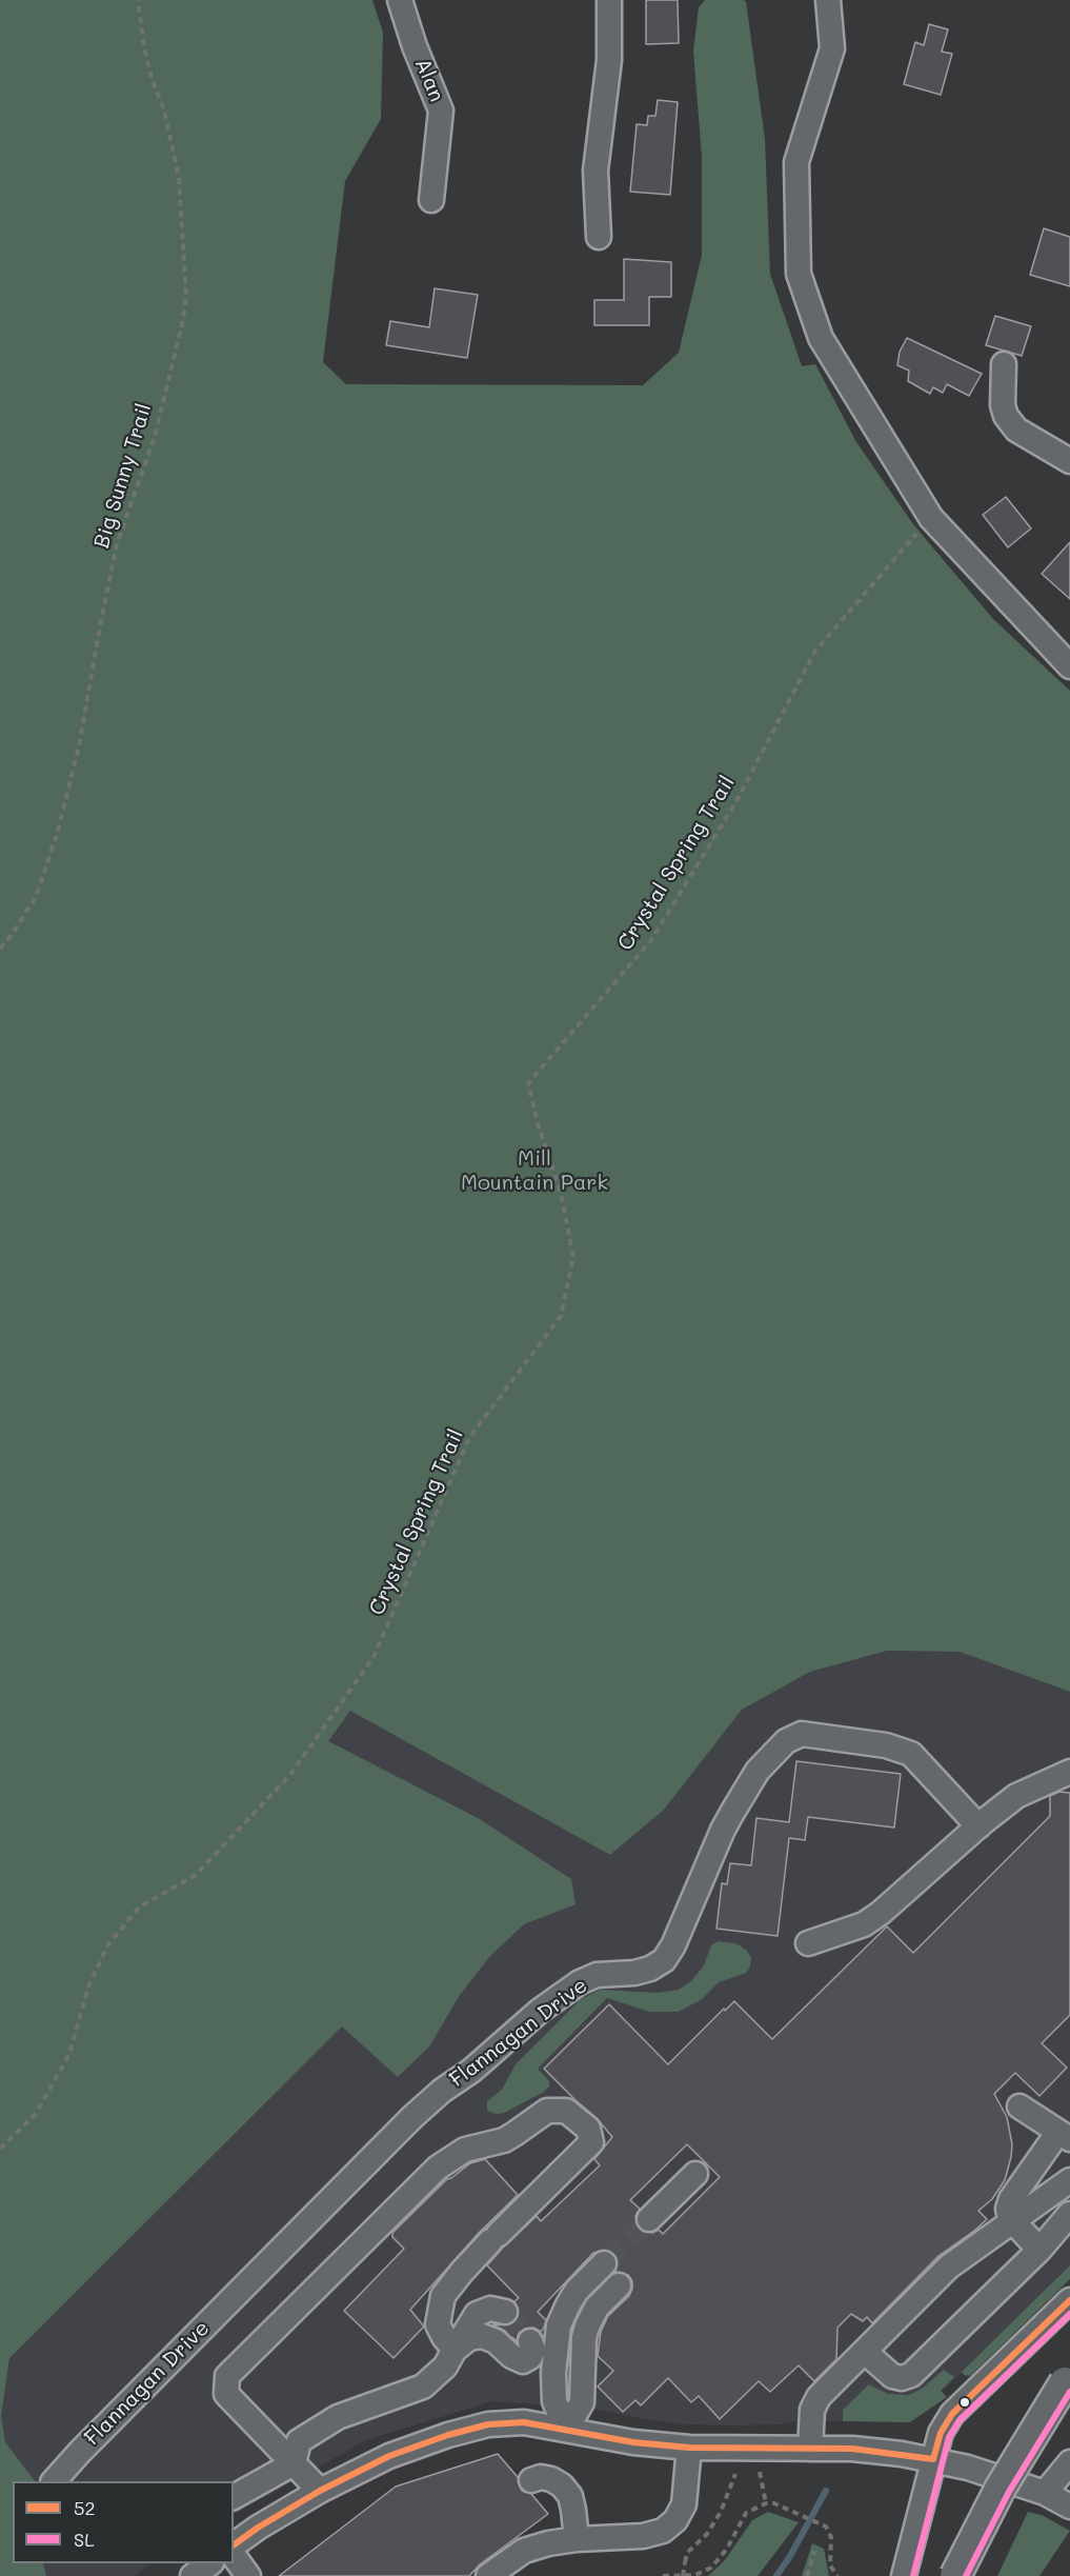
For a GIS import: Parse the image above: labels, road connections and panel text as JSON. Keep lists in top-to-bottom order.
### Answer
{
  "streets": {
    "street": ["Alan", "Flannagan Drive"],
    "path": ["Big Sunny Trail", "Crystal Spring Trail"]
  },
  "parks": ["Mill Mountain Park"],
  "lines": ["transit line 52", "transit line SL"],
  "legend": ["52", "SL"]
}
